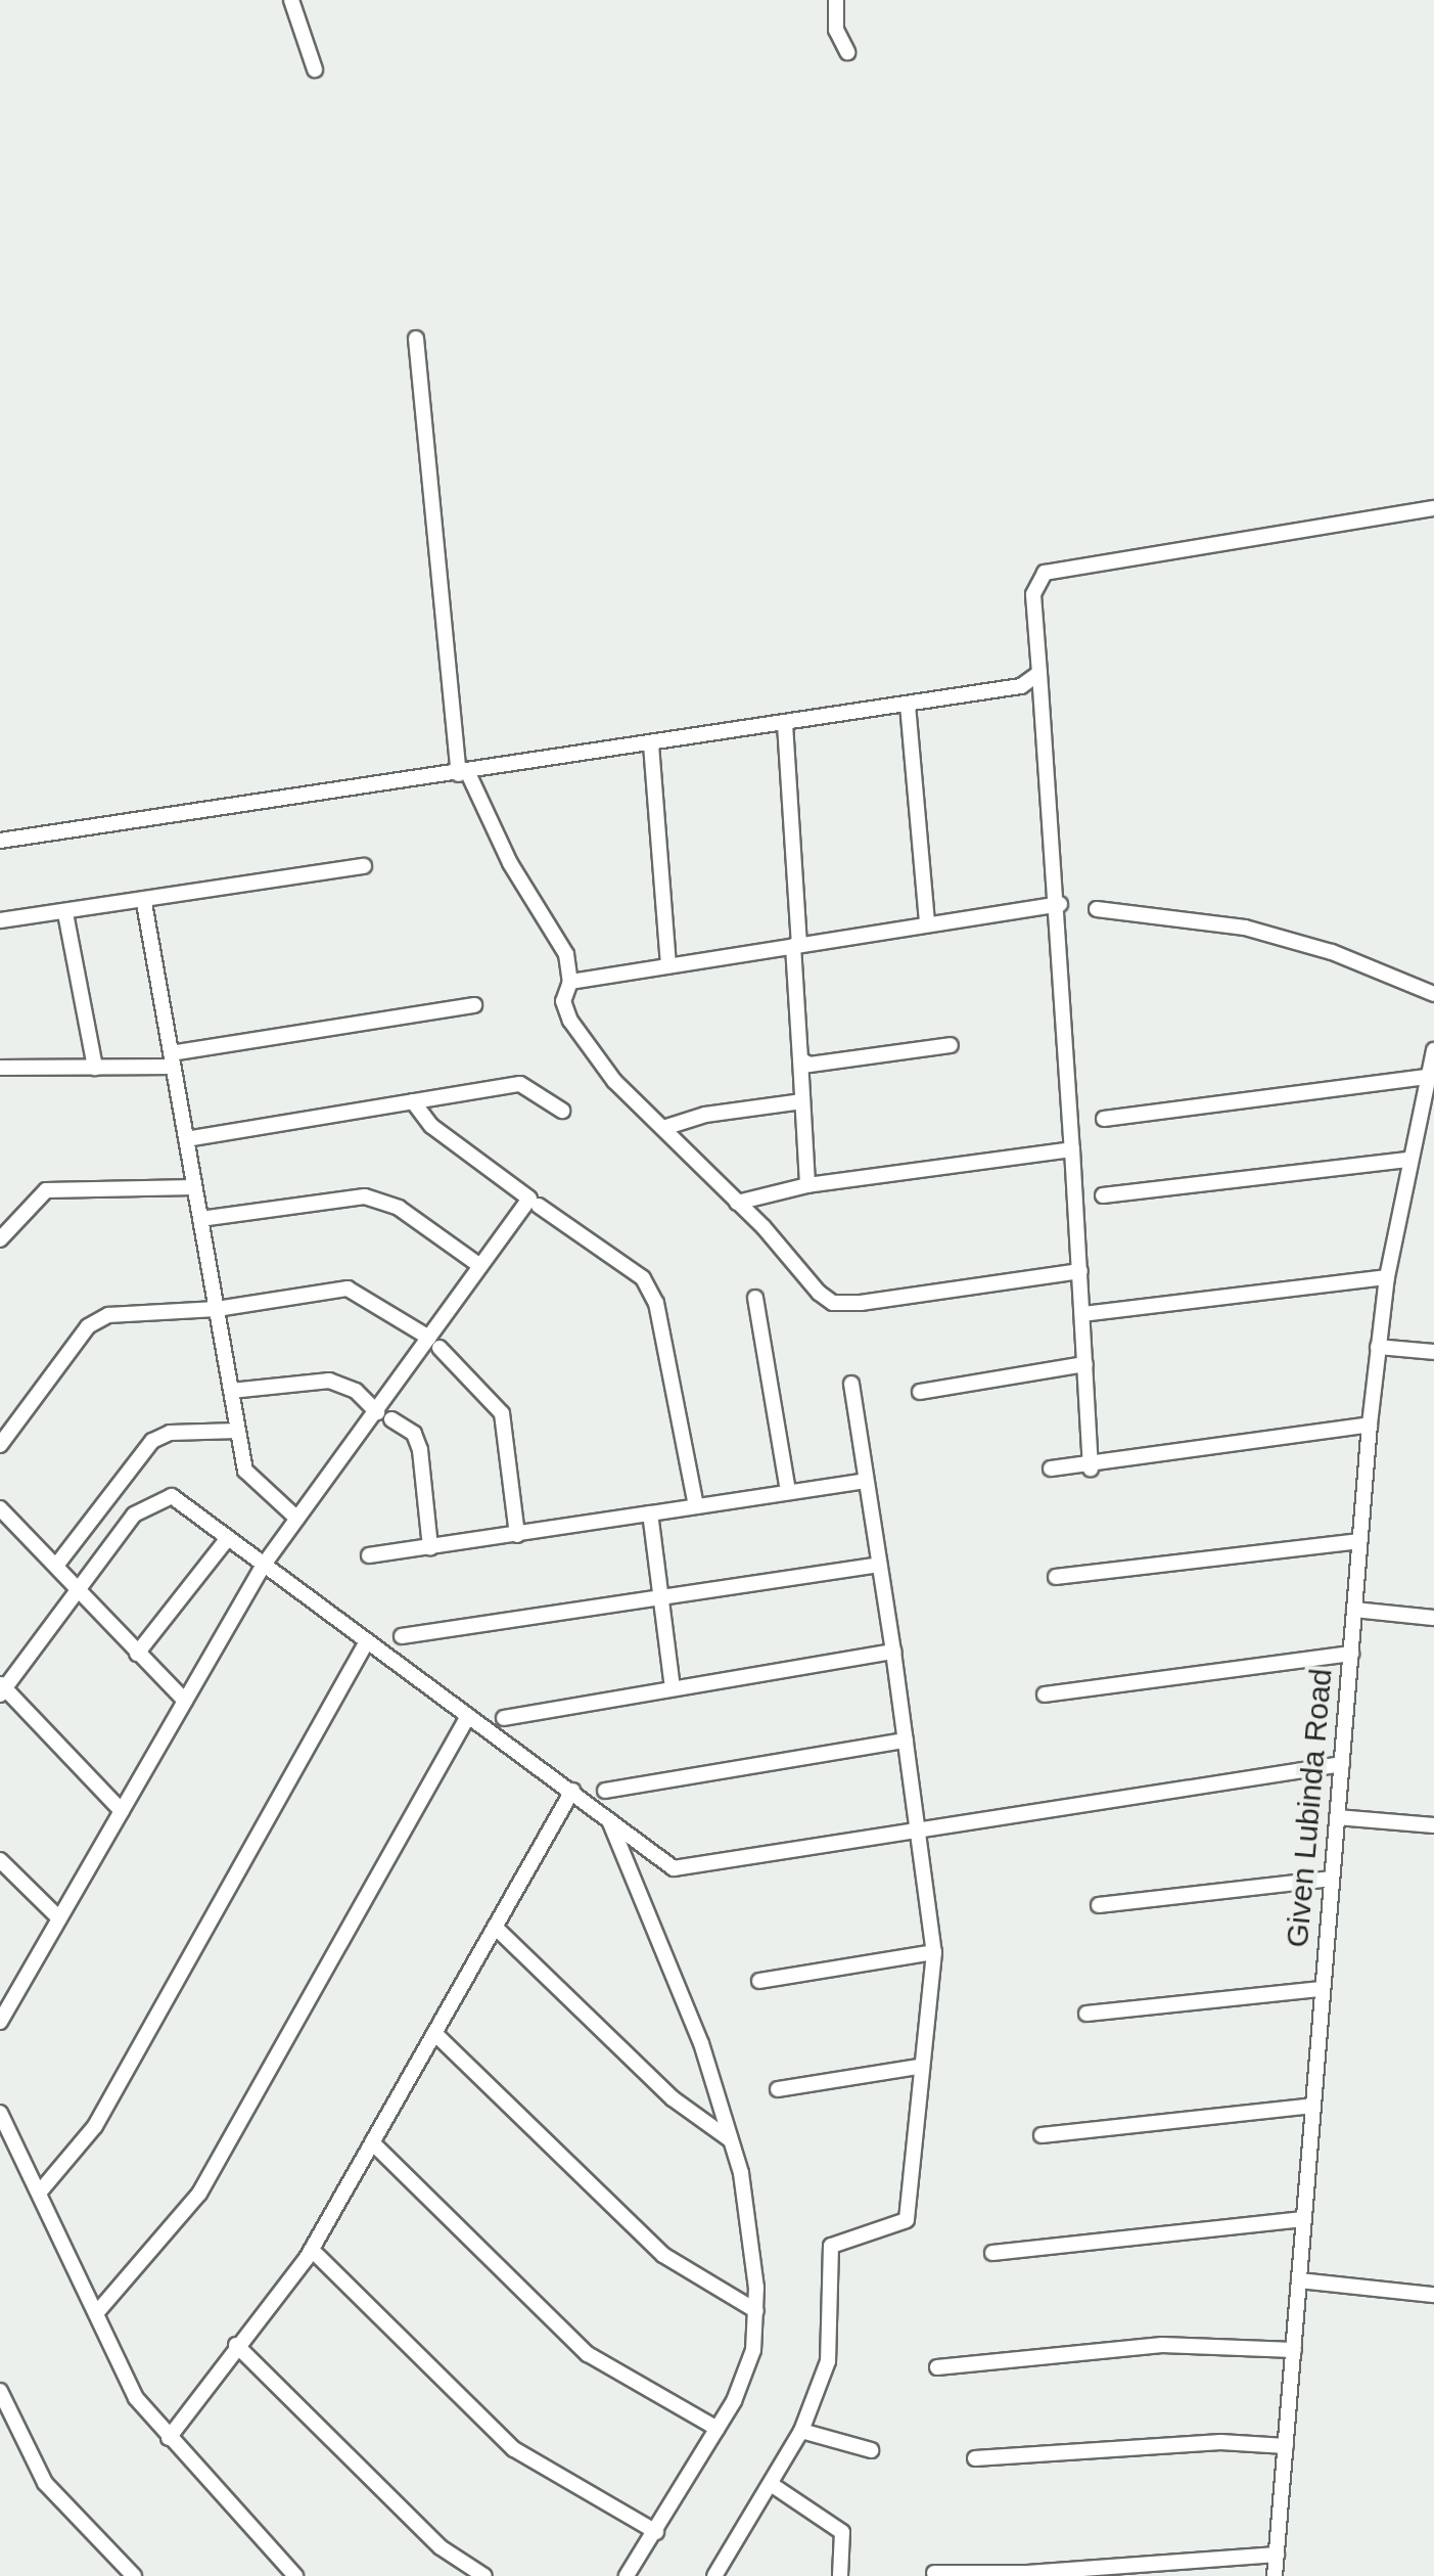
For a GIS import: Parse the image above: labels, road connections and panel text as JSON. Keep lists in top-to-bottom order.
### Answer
{
  "streets": {
    "street": ["Given Lubinda Road"]
  }
}
